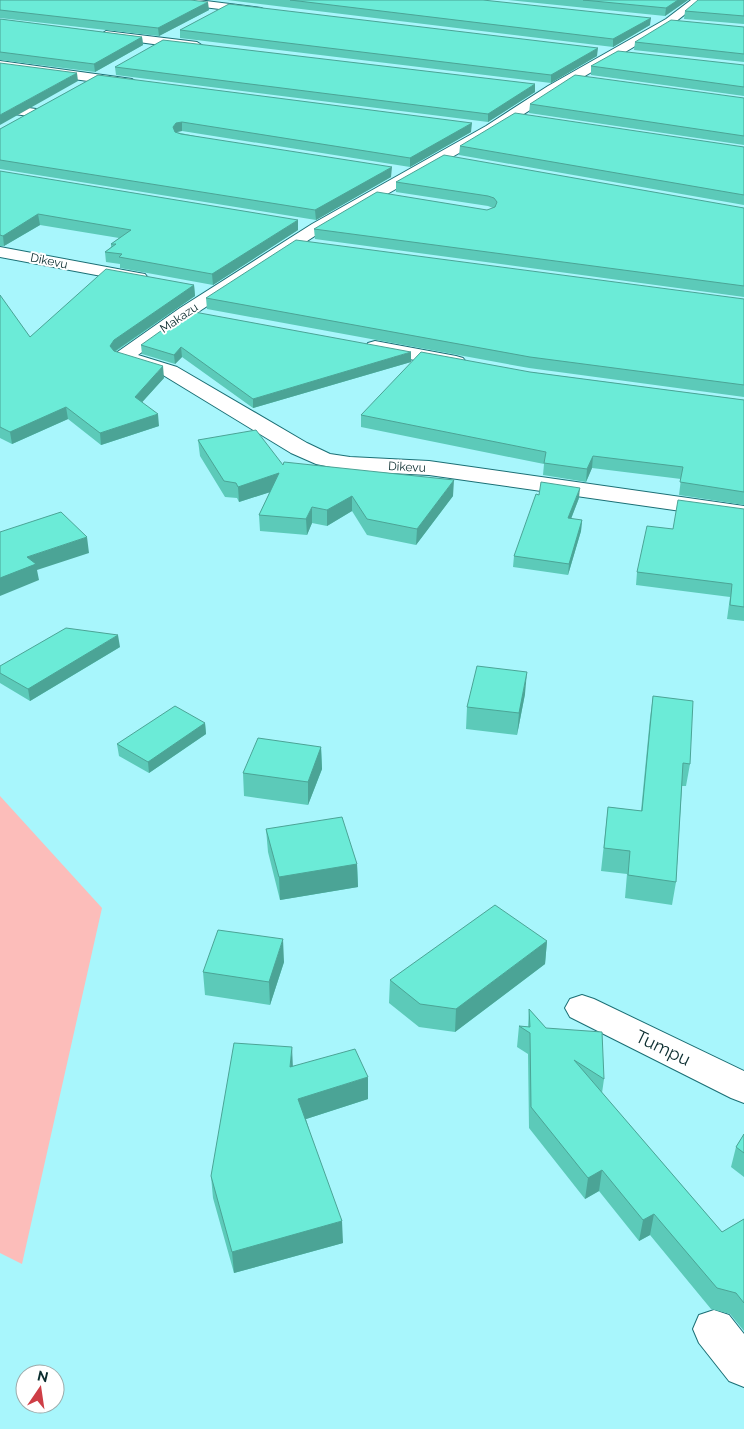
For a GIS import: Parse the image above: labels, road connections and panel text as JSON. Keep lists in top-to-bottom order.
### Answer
{
  "streets": {
    "street": ["Dikevu", "Makazu", "Tumpu"]
  },
  "crossings": [
    ["Dikevu", "Makazu"]
  ],
  "north": "top"
}
